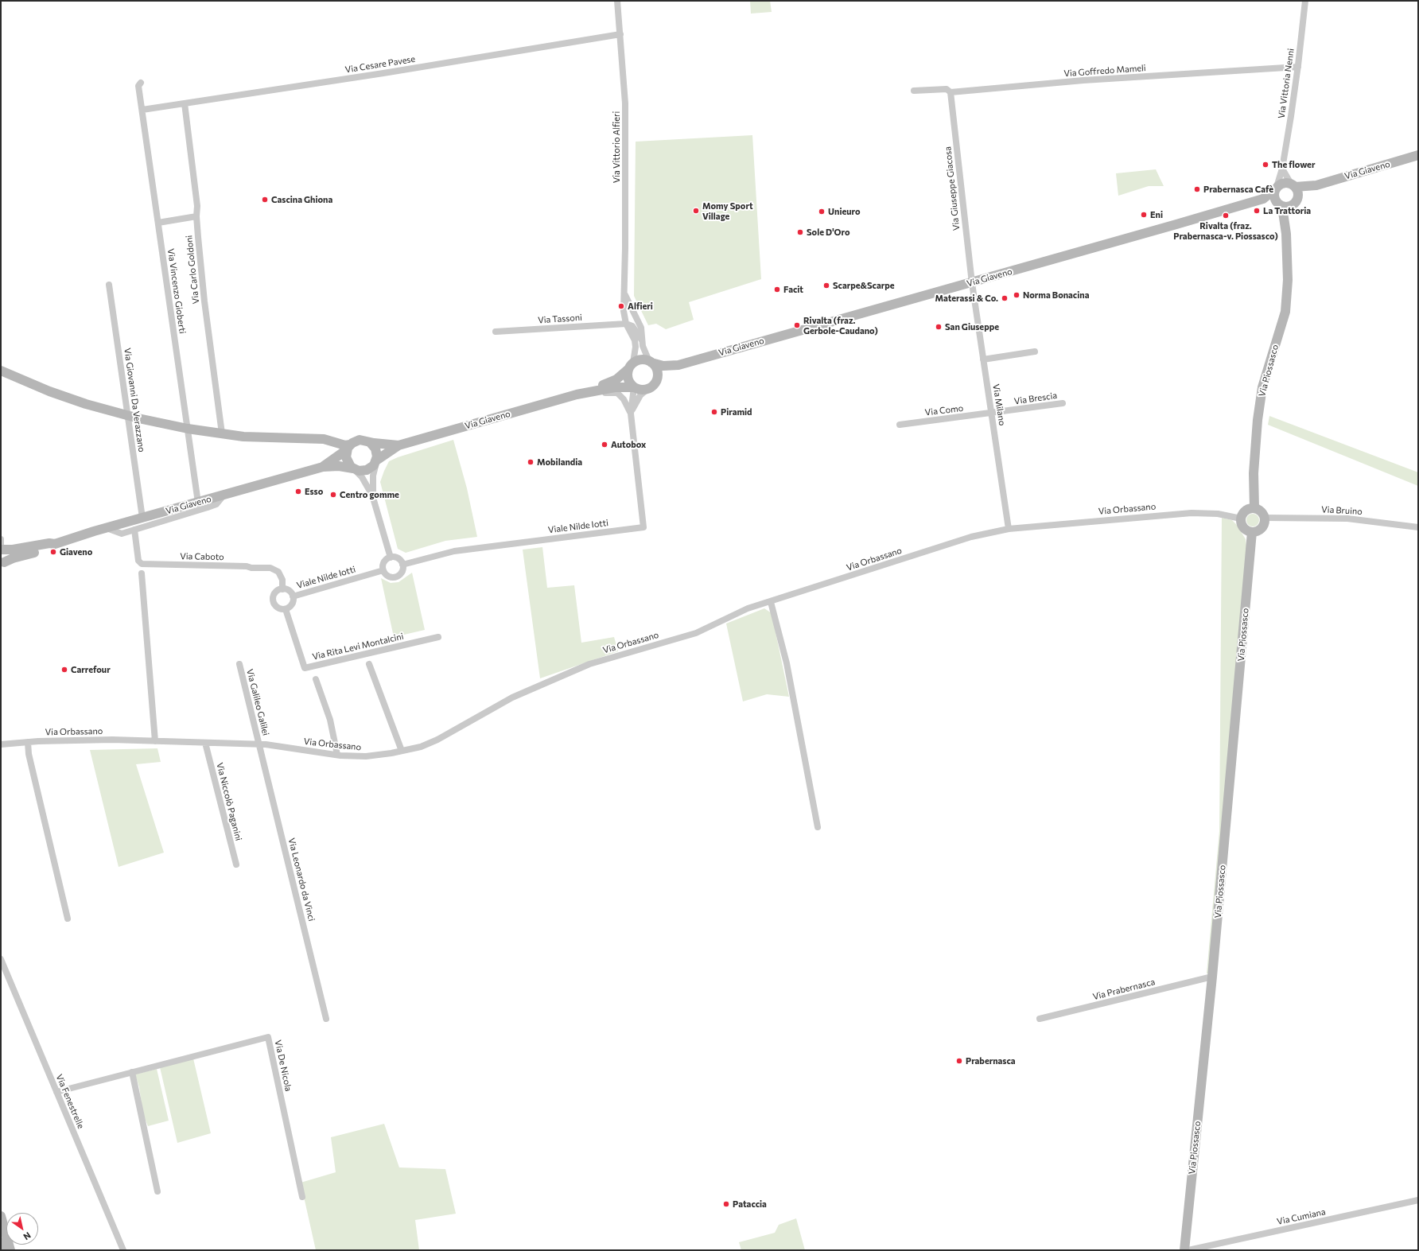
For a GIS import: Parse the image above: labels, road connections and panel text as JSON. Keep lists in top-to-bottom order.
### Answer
{
  "streets": {
    "main road": ["Via Giaveno", "Via Piossasco"],
    "street": [
      "Via Cesare Pavese",
      "Via Goffredo Mameli",
      "Via Vittoria Nenni",
      "Via Vittorio Alfieri",
      "Via Giuseppe Giacosa",
      "Via Carlo Goldoni",
      "Via Vincenzo Gioberti",
      "Via Tassoni",
      "Via Brescia",
      "Via Giovanni Da Verazzano",
      "Via Milano",
      "Via Como",
      "Via Orbassano",
      "Via Bruino",
      "Viale Nilde Iotti",
      "Via Caboto",
      "Via Rita Levi Montalcini",
      "Via Galileo Galilei",
      "Via Niccolò Paganini",
      "Via Leonardo da Vinci",
      "Via Prabernasca",
      "Via De Nicola",
      "Via Fenestrelle",
      "Via Cumiana"
    ]
  },
  "crossings": [
    ["Via Cesare Pavese", "Via Vittorio Alfieri"],
    ["Via Cesare Pavese", "Via Carlo Goldoni"],
    ["Via Cesare Pavese", "Via Vincenzo Gioberti"],
    ["Via Goffredo Mameli", "Via Vittoria Nenni"],
    ["Via Goffredo Mameli", "Via Giuseppe Giacosa"],
    ["Via Vittoria Nenni", "Via Giaveno"],
    ["Via Vittoria Nenni", "Via Piossasco"],
    ["Via Vittorio Alfieri", "Via Giaveno"],
    ["Via Vittorio Alfieri", "Via Tassoni"],
    ["Via Giaveno", "Via Giuseppe Giacosa"],
    ["Via Giaveno", "Via Vincenzo Gioberti"],
    ["Via Giaveno", "Via Piossasco"],
    ["Via Giaveno", "Via Giovanni Da Verazzano"],
    ["Via Giaveno", "Via Milano"],
    ["Via Giaveno", "Viale Nilde Iotti"],
    ["Via Giuseppe Giacosa", "Via Milano"],
    ["Via Piossasco", "Via Orbassano"],
    ["Via Piossasco", "Via Bruino"],
    ["Via Piossasco", "Via Prabernasca"],
    ["Via Brescia", "Via Milano"],
    ["Via Brescia", "Via Como"],
    ["Via Milano", "Via Como"],
    ["Via Milano", "Via Orbassano"],
    ["Via Orbassano", "Via Bruino"],
    ["Via Orbassano", "Via Galileo Galilei"],
    ["Via Orbassano", "Via Niccolò Paganini"],
    ["Via Orbassano", "Via Leonardo da Vinci"],
    ["Viale Nilde Iotti", "Via Caboto"],
    ["Viale Nilde Iotti", "Via Rita Levi Montalcini"],
    ["Via Caboto", "Via Rita Levi Montalcini"],
    ["Via Galileo Galilei", "Via Leonardo da Vinci"],
    ["Via De Nicola", "Via Fenestrelle"]
  ],
  "places": [
    "The flower",
    "Prabernasca Cafè",
    "Cascina Ghiona",
    "Momy Sport Village",
    "La Trattoria",
    "Unieuro",
    "Eni",
    "Rivalta (fraz. Prabernasca-v. Piossasco)",
    "Sole D'Oro",
    "Scarpe&Scarpe",
    "Facit",
    "Norma Bonacina",
    "Materassi & Co.",
    "Alfieri",
    "Rivalta (fraz. Gerbole-Caudano)",
    "San Giuseppe",
    "Piramid",
    "Autobox",
    "Mobilandia",
    "Esso",
    "Centro gomme",
    "Giaveno",
    "Carrefour",
    "Prabernasca",
    "Pataccia"
  ],
  "north": "bottom right"
}
